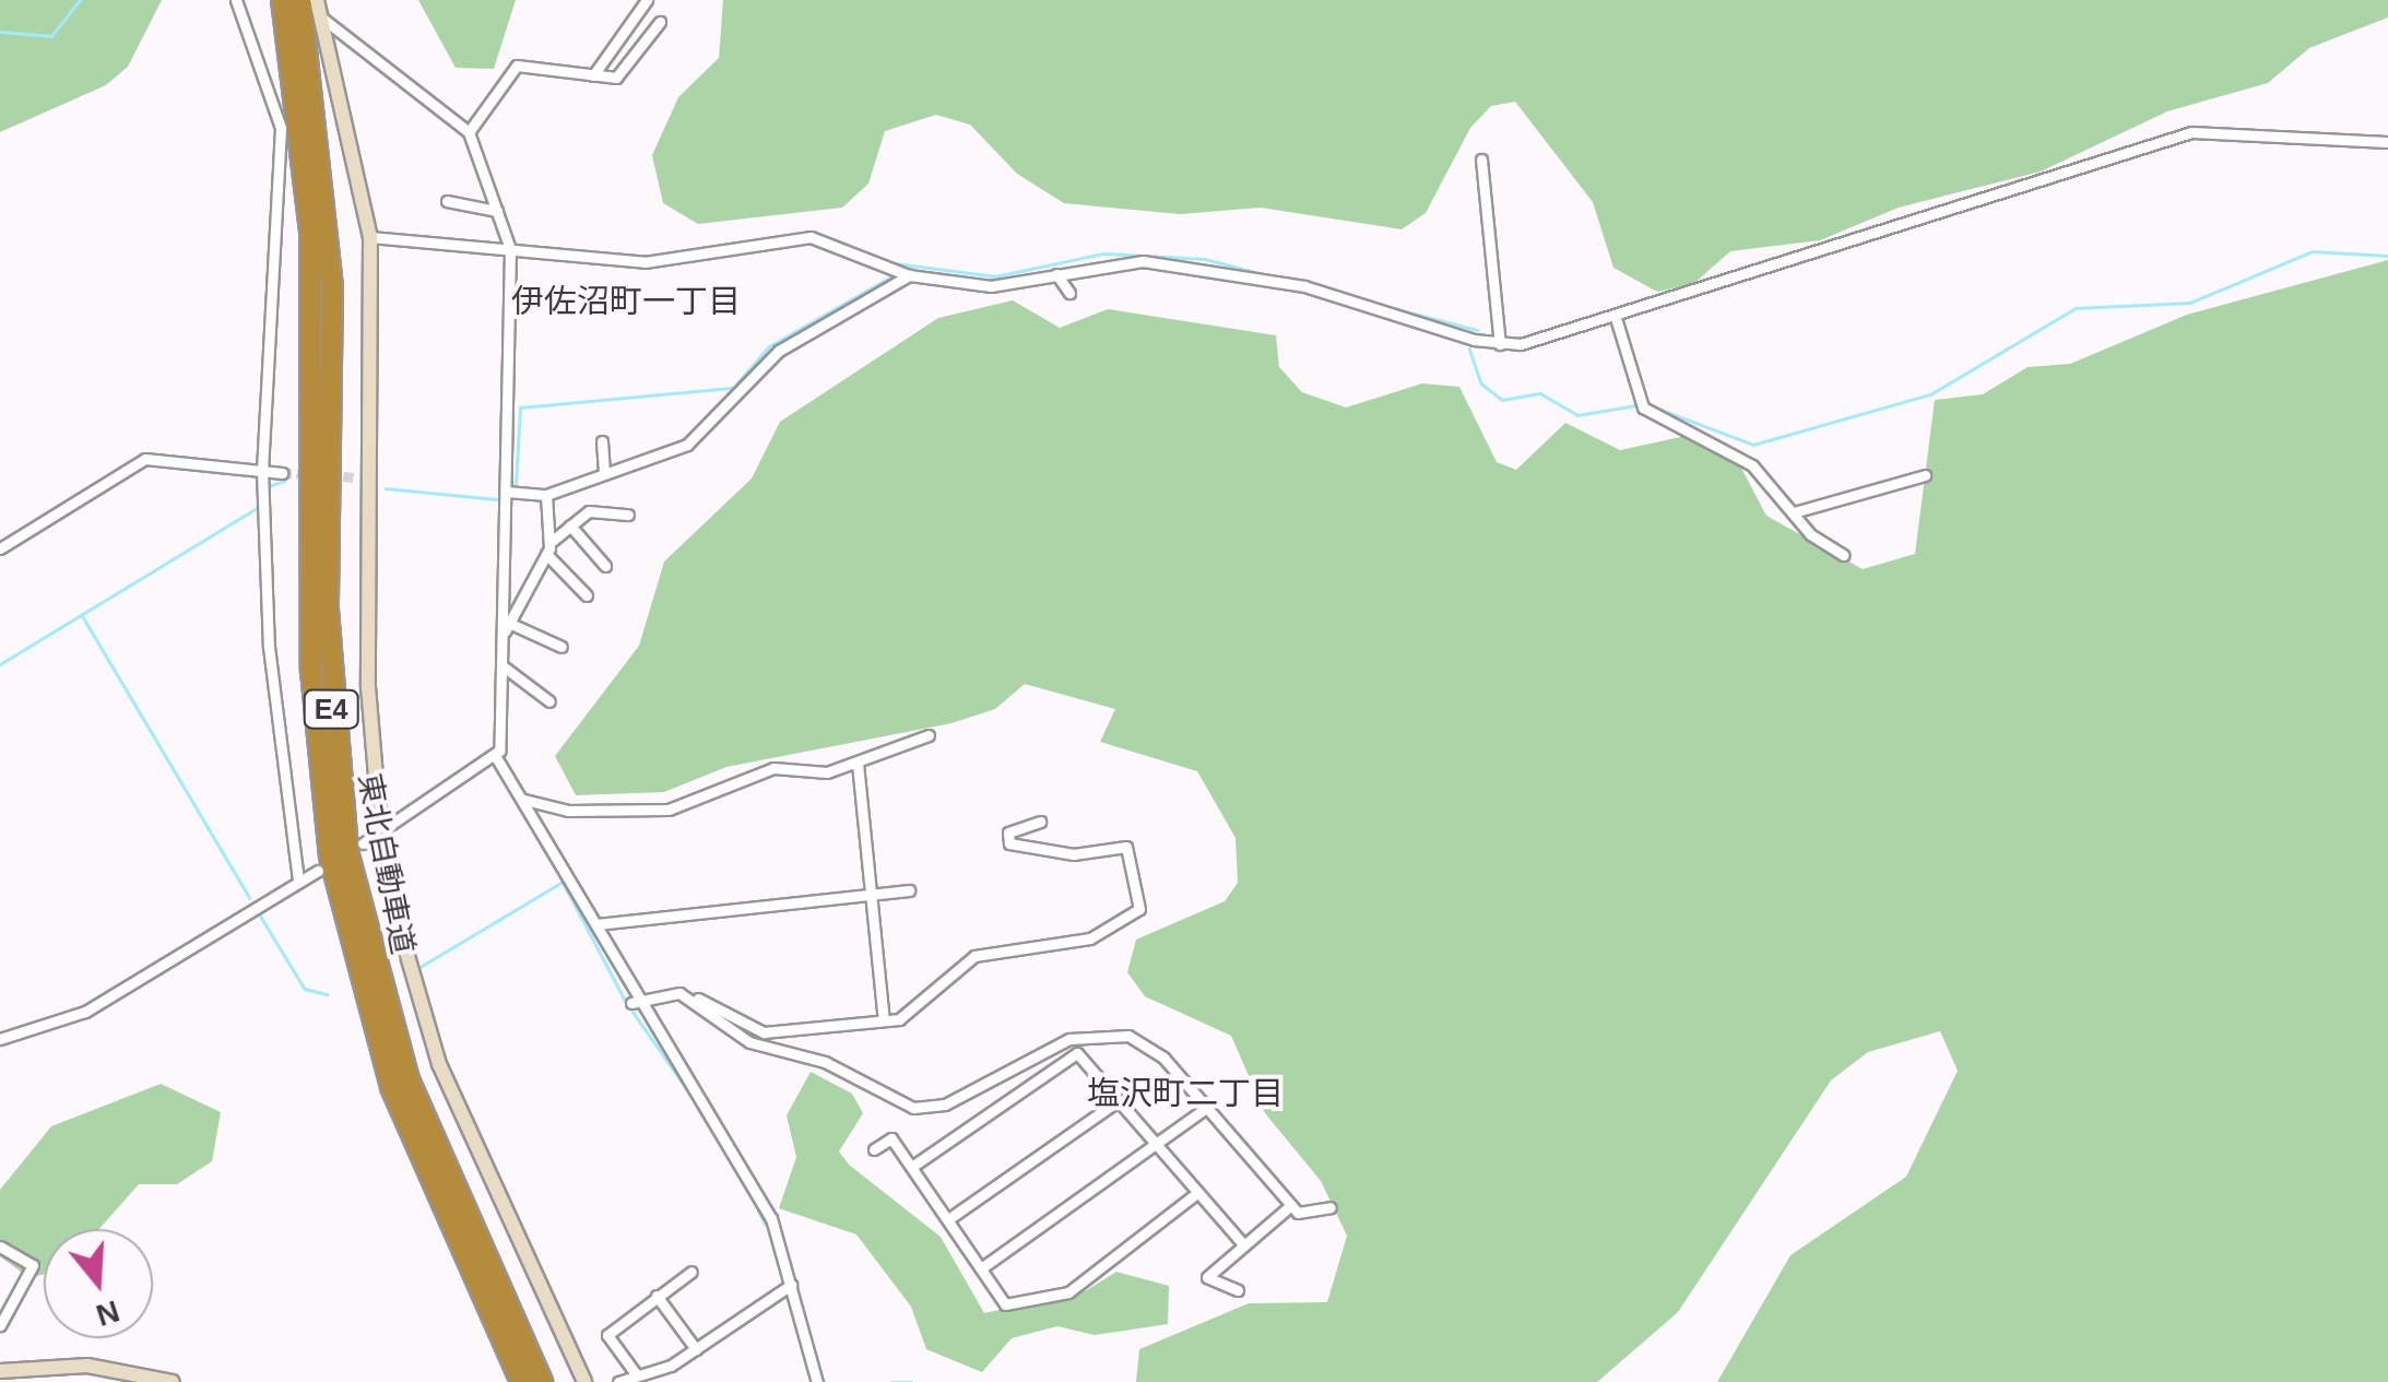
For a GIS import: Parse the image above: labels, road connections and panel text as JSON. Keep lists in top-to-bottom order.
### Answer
{
  "streets": {
    "highway": ["E4", "東北自動車道"]
  },
  "districts": ["伊佐沼町一丁目", "塩沢町二丁目"],
  "north": "bottom"
}
